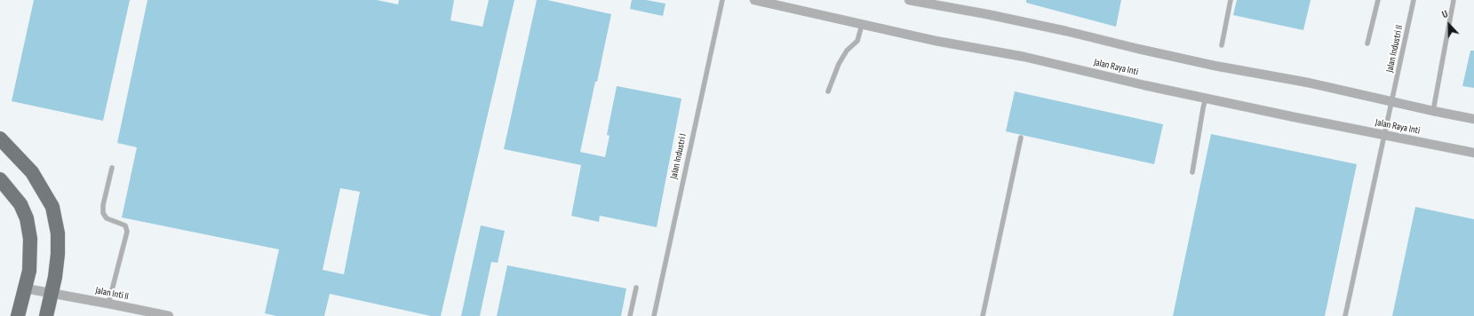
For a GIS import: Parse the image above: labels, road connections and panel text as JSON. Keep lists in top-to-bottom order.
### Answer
{
  "streets": {
    "street": ["Jalan Raya Inti", "Jalan Inti II"],
    "lane": ["Jalan Industri II", "Jalan Industri I"]
  },
  "crossings": [
    ["Jalan Industri II", "Jalan Raya Inti"]
  ],
  "north": "top"
}
